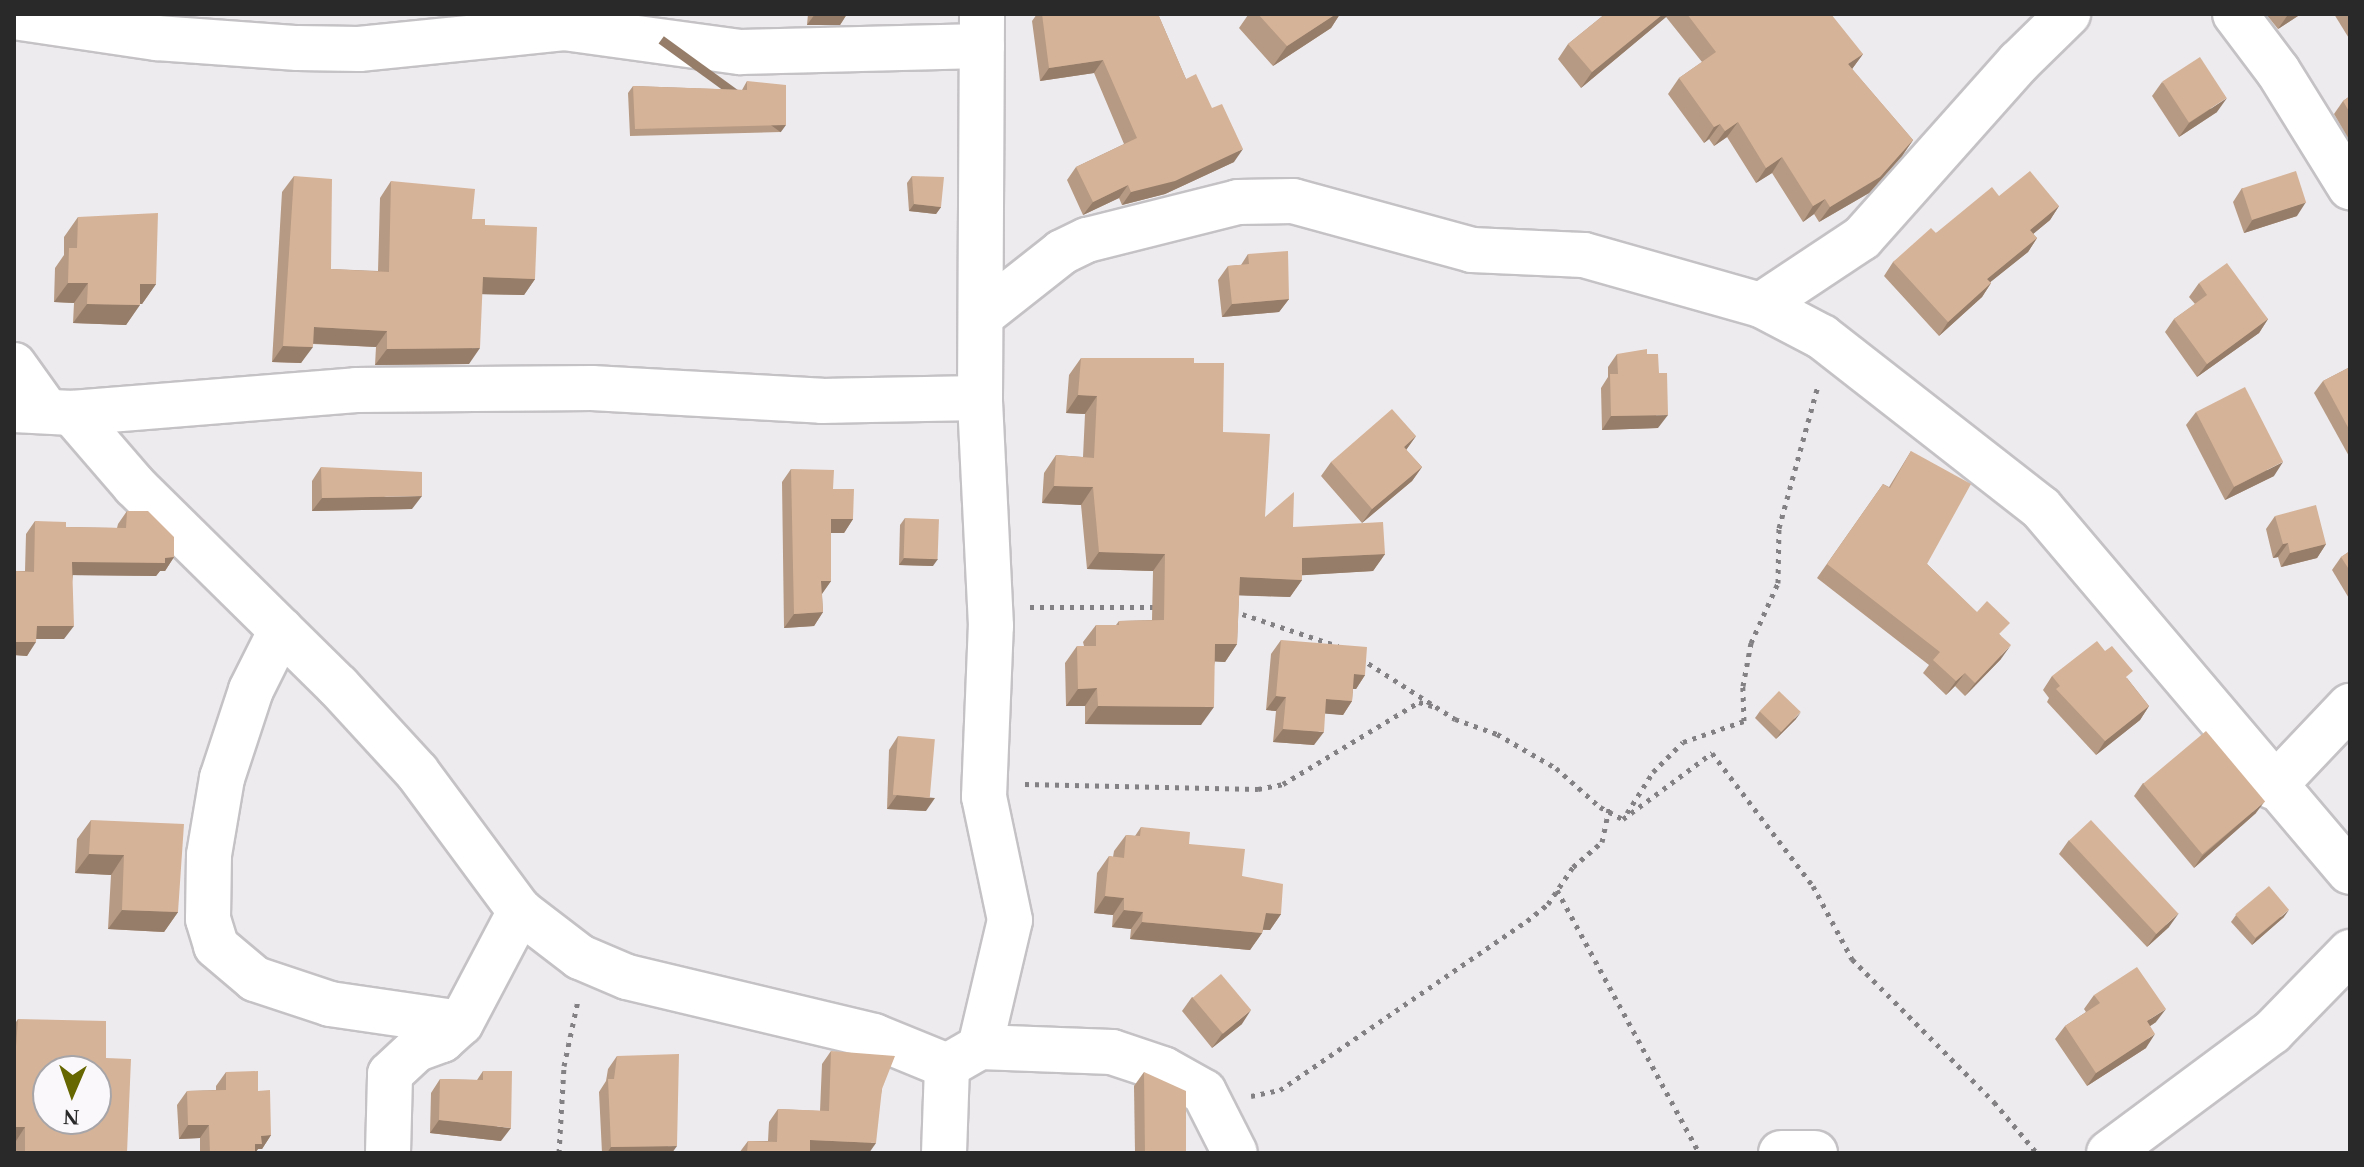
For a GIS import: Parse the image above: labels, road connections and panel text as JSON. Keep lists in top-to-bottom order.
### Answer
{
  "north": "bottom"
}
